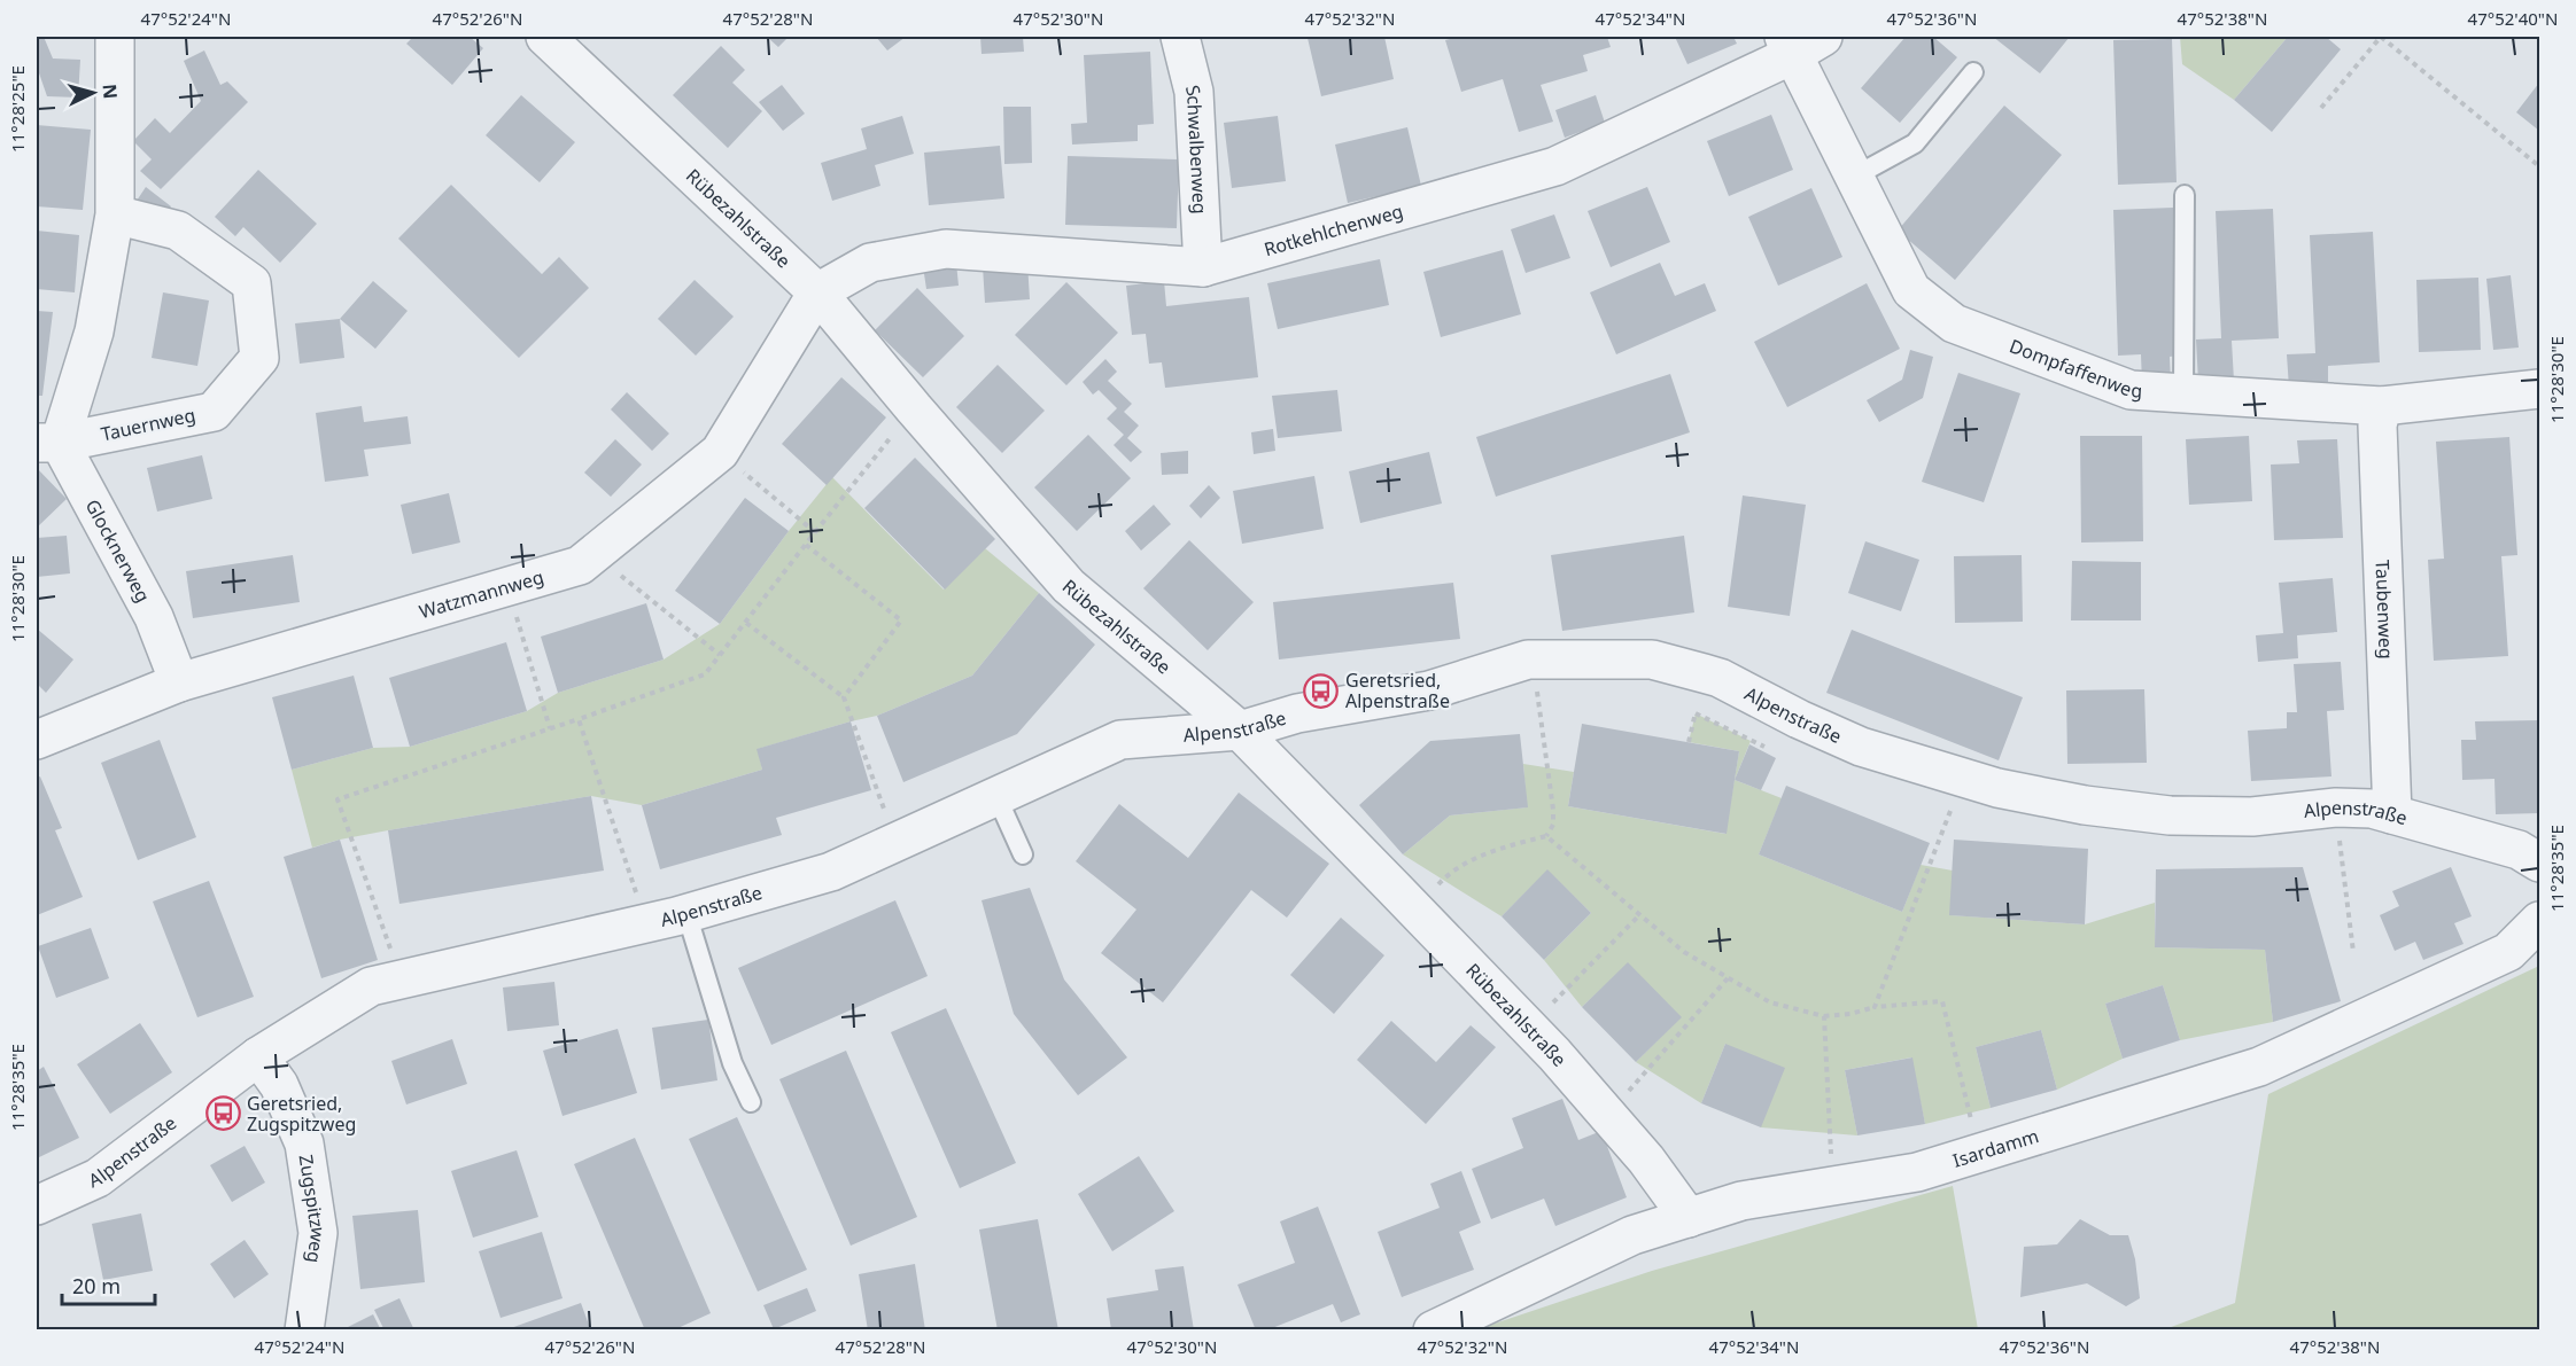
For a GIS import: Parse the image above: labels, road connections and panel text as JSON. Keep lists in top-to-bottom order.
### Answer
{
  "streets": {
    "street": [
      "Schwalbenweg",
      "Rübezahlstraße",
      "Rotkehlchenweg",
      "Dompfaffenweg",
      "Tauernweg",
      "Glocknerweg",
      "Watzmannweg",
      "Taubenweg",
      "Alpenstraße",
      "Isardamm",
      "Zugspitzweg"
    ]
  },
  "crossings": [
    ["Schwalbenweg", "Rotkehlchenweg"],
    ["Rübezahlstraße", "Rotkehlchenweg"],
    ["Rübezahlstraße", "Watzmannweg"],
    ["Rübezahlstraße", "Alpenstraße"],
    ["Rübezahlstraße", "Isardamm"],
    ["Rotkehlchenweg", "Dompfaffenweg"],
    ["Rotkehlchenweg", "Watzmannweg"],
    ["Dompfaffenweg", "Taubenweg"],
    ["Tauernweg", "Glocknerweg"],
    ["Glocknerweg", "Watzmannweg"],
    ["Taubenweg", "Alpenstraße"],
    ["Alpenstraße", "Zugspitzweg"]
  ],
  "places": {
    "bus stop": ["Geretsried, Alpenstraße", "Geretsried, Zugspitzweg"]
  },
  "scale_bar": "20 m",
  "north": "right",
  "coordinates": [
    "47°52'24\"N",
    "47°52'26\"N",
    "47°52'28\"N",
    "47°52'30\"N",
    "47°52'32\"N",
    "47°52'34\"N",
    "47°52'36\"N",
    "47°52'38\"N",
    "47°52'40\"N",
    "11°28'25\"E",
    "11°28'30\"E",
    "11°28'35\"E"
  ]
}
